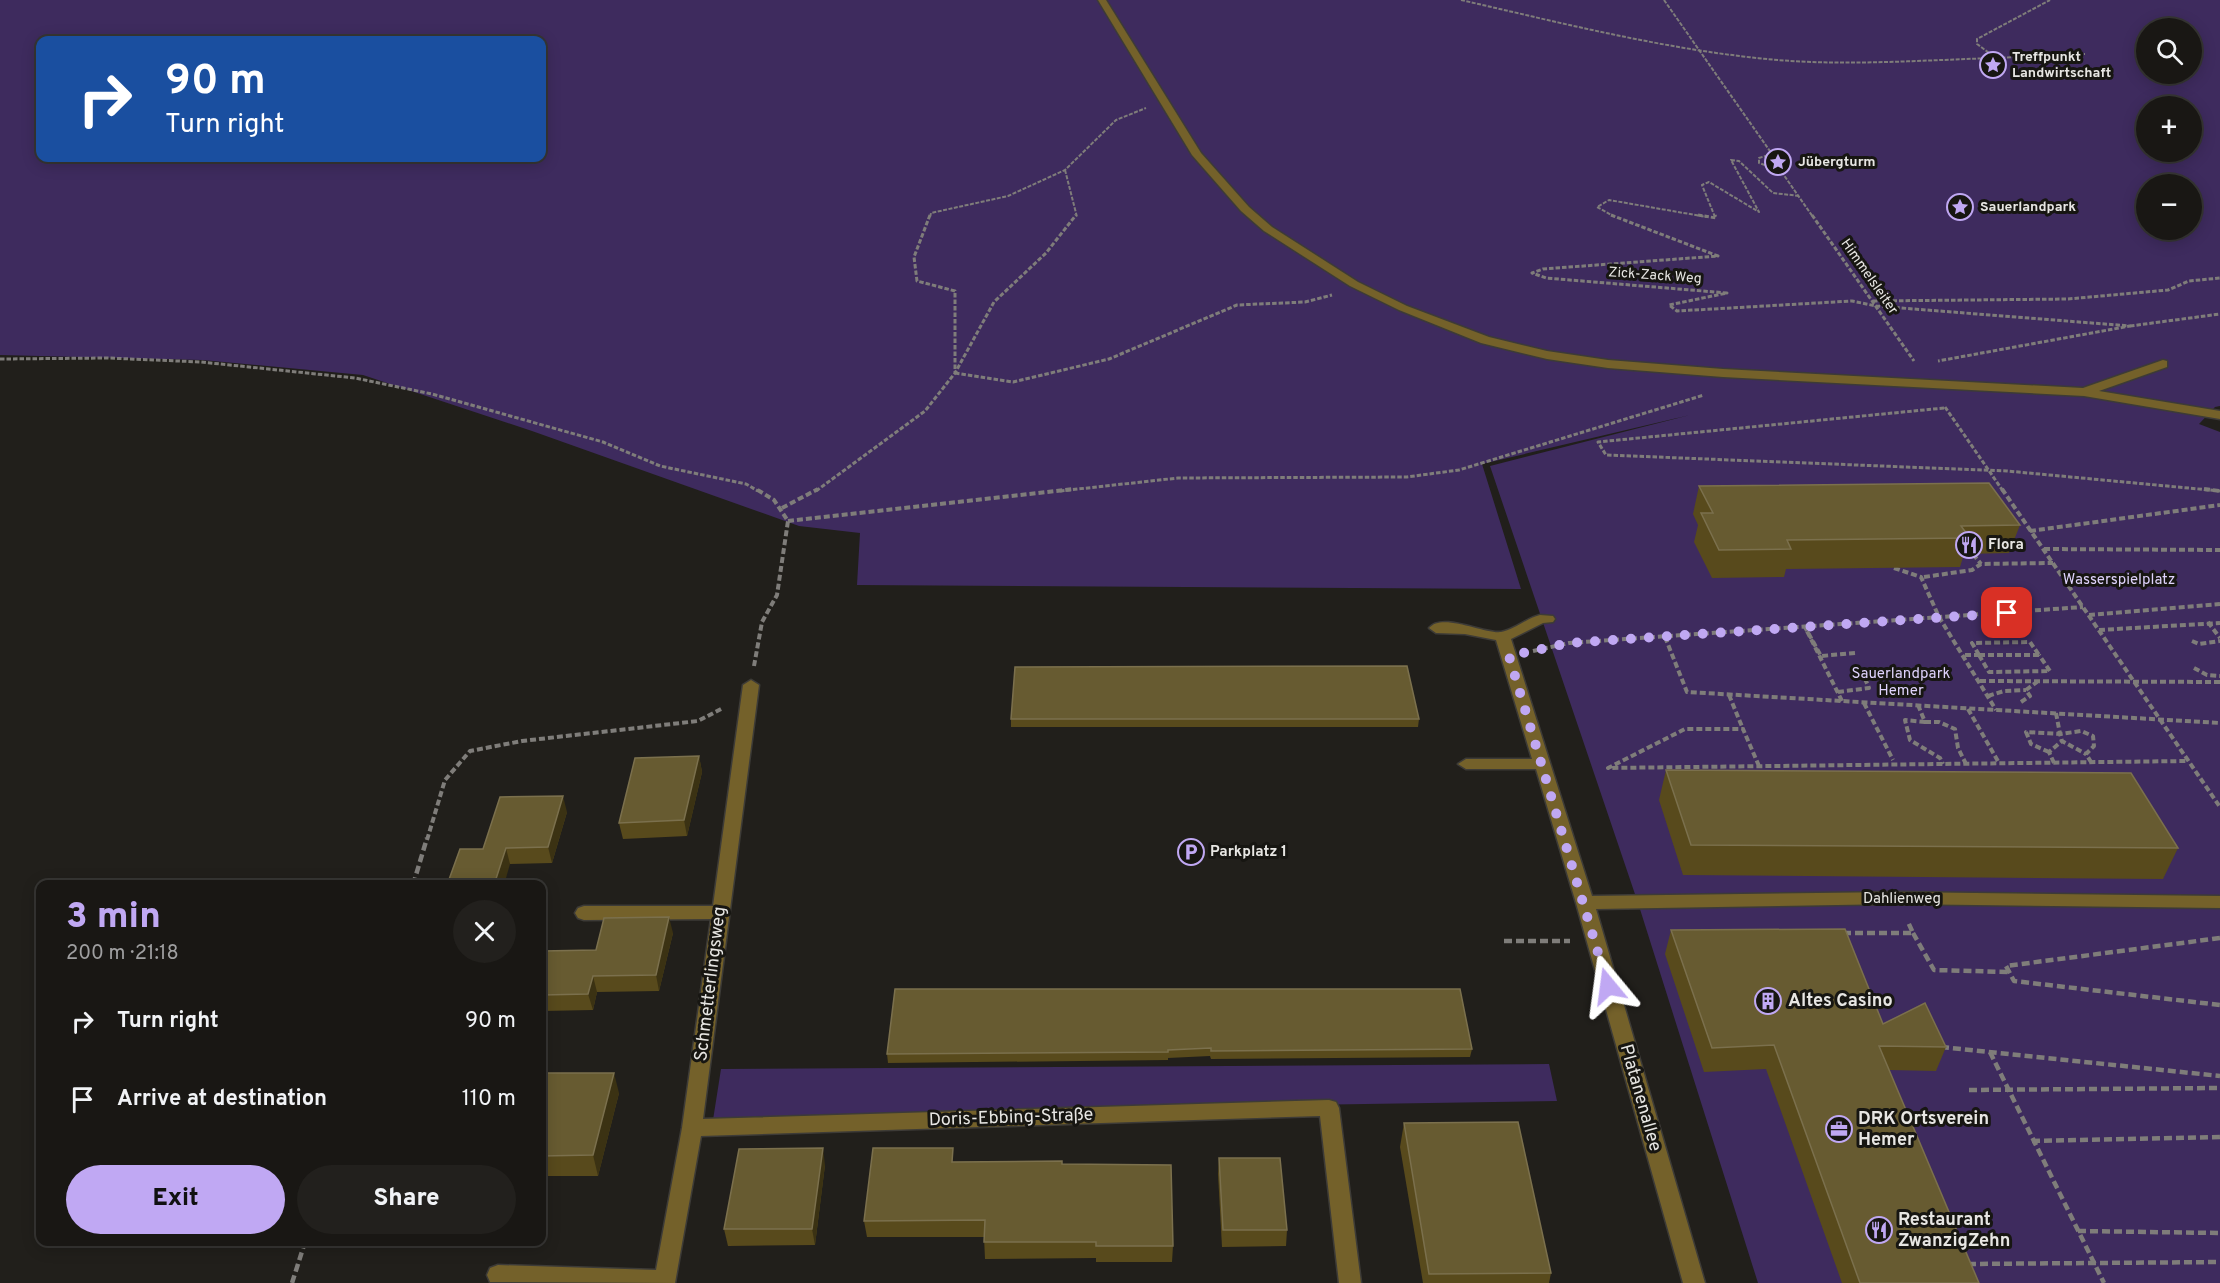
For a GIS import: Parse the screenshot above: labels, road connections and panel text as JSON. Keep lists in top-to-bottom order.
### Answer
{
  "streets": {
    "street": [
      "Dahlienweg",
      "Schmetterlingsweg",
      "Platanenallee",
      "Doris-Ebbing-Straße"
    ],
    "path": ["Zick-Zack Weg", "Himmelsleiter"]
  },
  "crossings": [
    ["Zick-Zack Weg", "Himmelsleiter"],
    ["Dahlienweg", "Platanenallee"],
    ["Schmetterlingsweg", "Doris-Ebbing-Straße"]
  ],
  "parks": ["Wasserspielplatz", "Sauerlandpark Hemer"],
  "places": {
    "place": ["Treffpunkt Landwirtschaft", "Jübergturm", "Sauerlandpark"],
    "restaurant": ["Flora", "Restaurant ZwanzigZehn"],
    "parking": ["Parkplatz 1"],
    "building": ["Altes Casino"],
    "office": ["DRK Ortsverein Hemer"]
  },
  "page": {
    "map_buttons": ["+", "−"],
    "turn": ["90 m", "Turn right"],
    "heading": ["3 min", "200 m · 21:18"],
    "list": [
      {
        "name": "Turn right",
        "value": "90 m"
      },
      {
        "name": "Arrive at destination",
        "value": "110 m"
      }
    ],
    "buttons": ["Exit", "Share"]
  }
}
